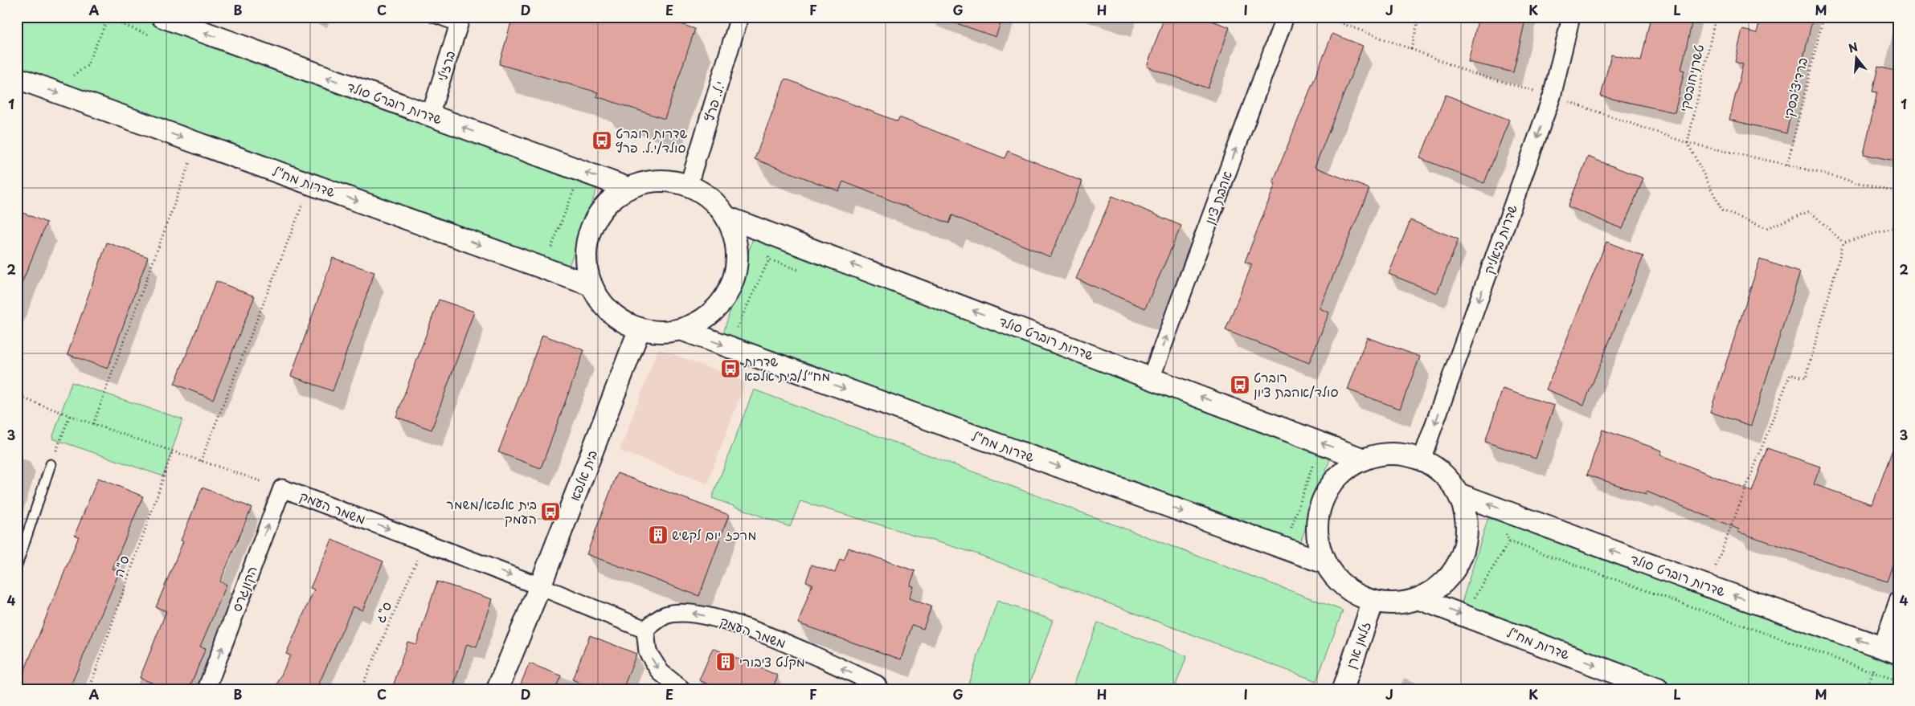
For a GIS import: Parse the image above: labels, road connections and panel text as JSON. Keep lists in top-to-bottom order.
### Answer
{
  "streets": {
    "street": [
      "ברזילי",
      "י.ל. פרץ",
      "שדרות רוברט סולד",
      "שדרות מח\"ל",
      "אהבת ציון",
      "שדרות ביאליק",
      "בית אלפא",
      "משמר העמק",
      "הקונגרס",
      "זלמן ארן"
    ],
    "path": [
      "טשרניחובסקי",
      "ברדיצ'בסקי",
      "ס\"ה",
      "ס\"ג"
    ]
  },
  "crossings": [
    ["ברזילי", "שדרות רוברט סולד"],
    ["שדרות רוברט סולד", "אהבת ציון"],
    ["בית אלפא", "משמר העמק"],
    ["משמר העמק", "הקונגרס"],
    ["משמר העמק", "ס\"ג"]
  ],
  "one_way": [
    "שדרות רוברט סולד",
    "שדרות מח\"ל",
    "אהבת ציון",
    "שדרות ביאליק",
    "הקונגרס"
  ],
  "places": {
    "bus stop": [
      "שדרות רוברט סולד/י.ל. פרץ",
      "שדרות מח״ל/בית אלפא",
      "רוברט סולד/אהבת ציון",
      "בית אלפא/משמר העמק"
    ],
    "building": ["מרכז יום לקשיש", "מקלט ציבורי"]
  },
  "north": "top",
  "grid": {
    "columns": [
      "A",
      "B",
      "C",
      "D",
      "E",
      "F",
      "G",
      "H",
      "I",
      "J",
      "K",
      "L",
      "M"
    ],
    "rows": [
      "1",
      "2",
      "3",
      "4"
    ]
  }
}
